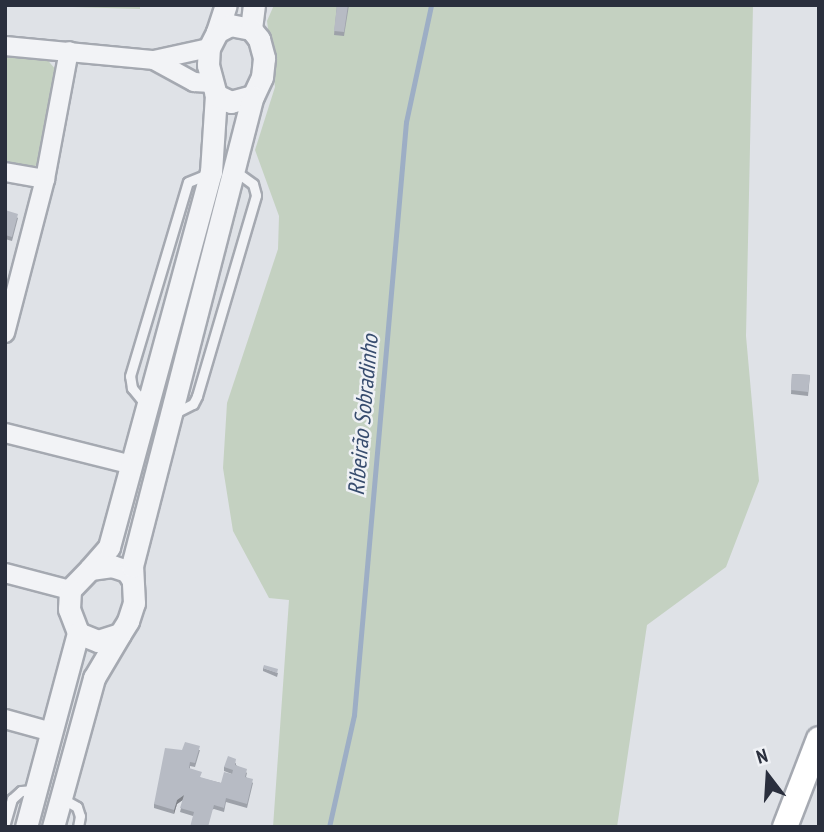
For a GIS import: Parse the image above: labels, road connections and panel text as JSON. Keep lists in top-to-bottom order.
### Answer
{
  "water": ["Ribeirão Sobradinho"],
  "north": "top"
}
